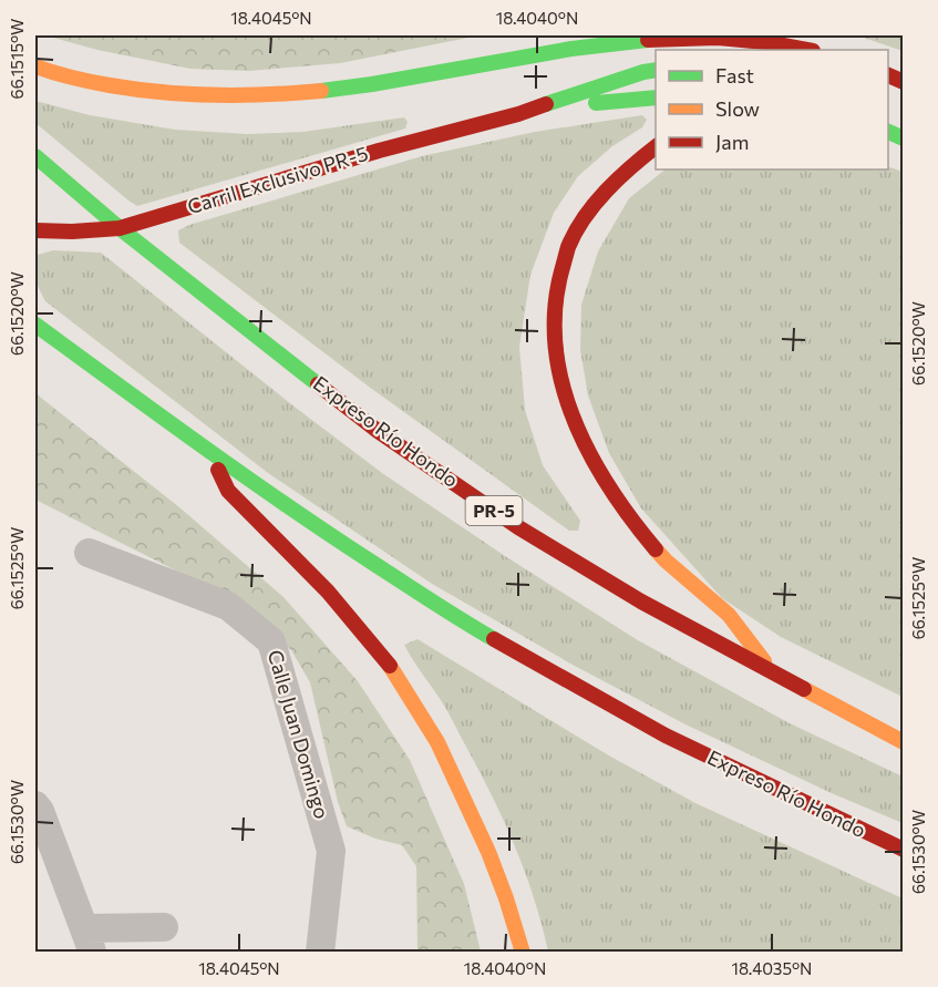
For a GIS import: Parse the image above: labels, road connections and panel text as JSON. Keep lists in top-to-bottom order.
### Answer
{
  "streets": {
    "highway": ["Carril Exclusivo PR-5", "Expreso Río Hondo", "PR-5"],
    "street": ["Calle Juan Domingo"]
  },
  "crossings": [
    ["Carril Exclusivo PR-5", "Expreso Río Hondo"]
  ],
  "legend": ["Fast", "Slow", "Jam"],
  "coordinates": [
    "18.4045°N",
    "18.4040°N",
    "66.1515°W",
    "66.1520°W",
    "66.1525°W",
    "66.1530°W",
    "18.4035°N"
  ]
}
